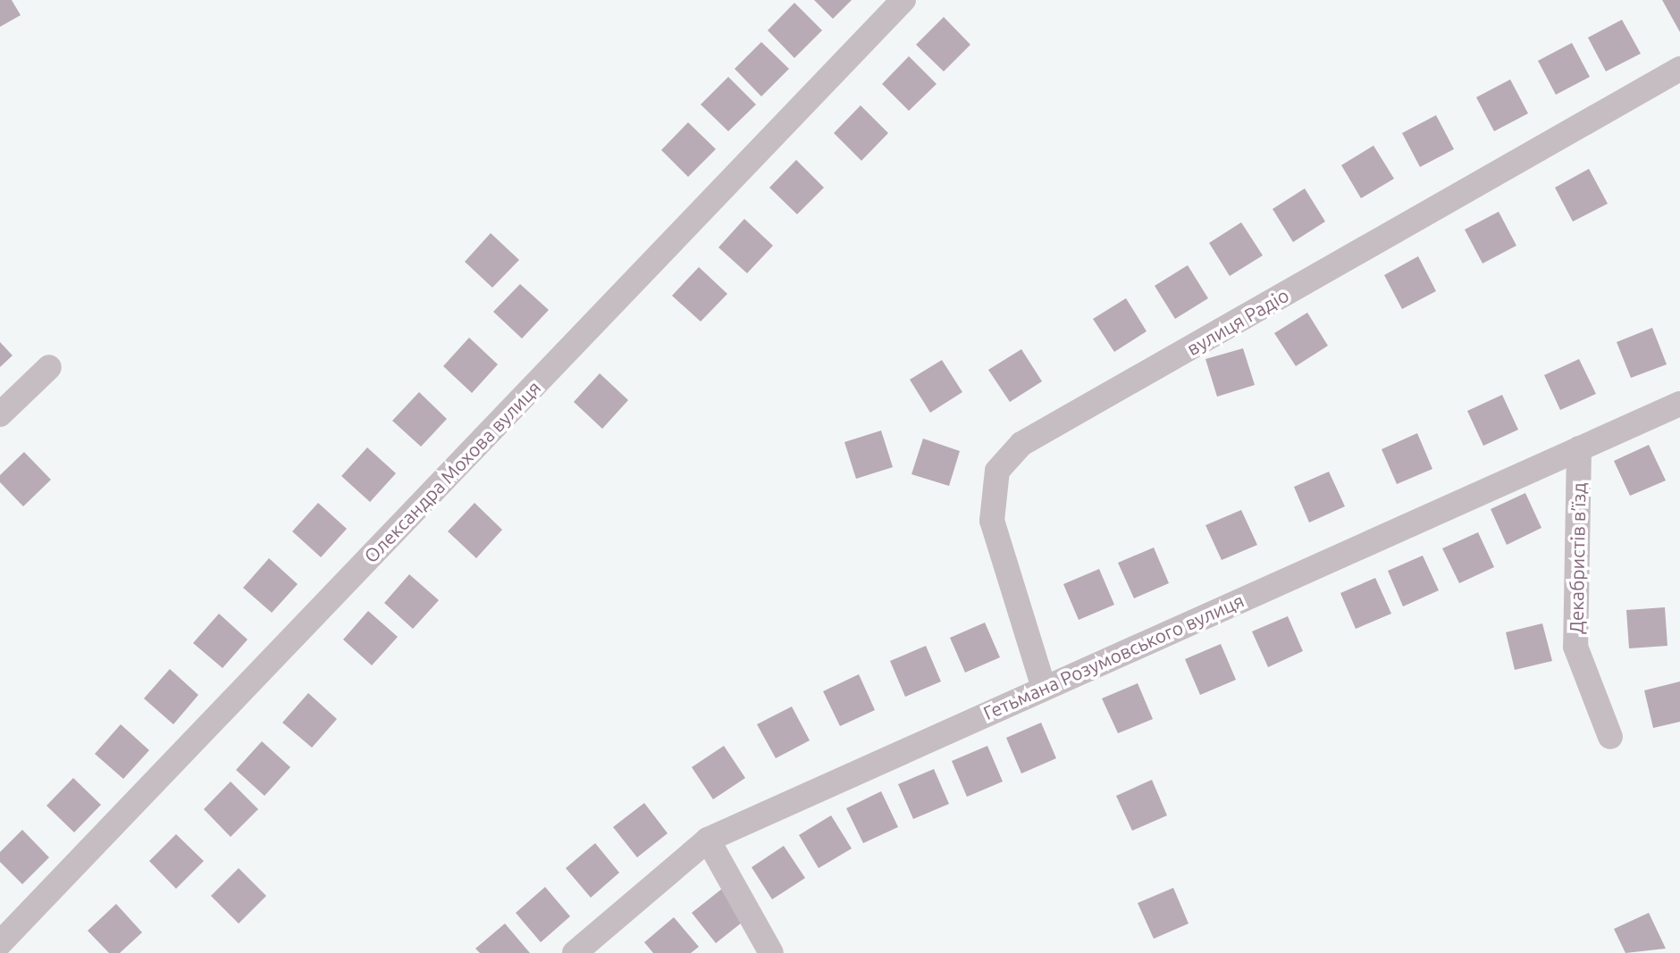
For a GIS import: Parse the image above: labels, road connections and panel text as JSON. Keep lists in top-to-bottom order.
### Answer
{
  "streets": {
    "street": [
      "вулиця Радіо",
      "Олександра Мохова вулиця",
      "Декабристів в’їзд",
      "Гетьмана Розумовського вулиця"
    ]
  },
  "crossings": [
    ["вулиця Радіо", "Гетьмана Розумовського вулиця"],
    ["Декабристів в’їзд", "Гетьмана Розумовського вулиця"]
  ]
}
